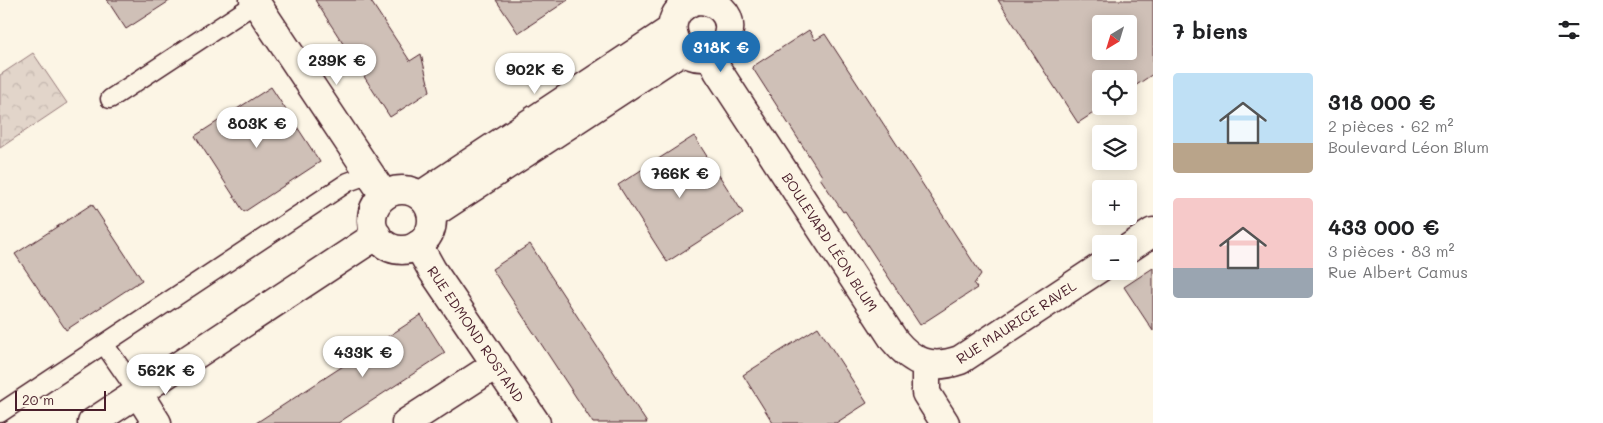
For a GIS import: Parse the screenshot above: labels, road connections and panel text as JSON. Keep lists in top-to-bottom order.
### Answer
{
  "streets": {
    "street": ["BOULEVARD LÉON BLUM", "RUE MAURICE RAVEL", "RUE EDMOND ROSTAND"]
  },
  "crossings": [
    ["BOULEVARD LÉON BLUM", "RUE MAURICE RAVEL"]
  ],
  "scale_bar": "20 m",
  "north": "bottom left",
  "page": {
    "heading": "7 biens",
    "map_buttons": ["+", "−"],
    "price": [
      "318K €",
      "239K €",
      "902K €",
      "803K €",
      "766K €",
      "433K €",
      "562K €"
    ],
    "list": [
      {
        "name": "318 000 €",
        "note": "2 pièces · 62 m² · Boulevard Léon Blum"
      },
      {
        "name": "433 000 €",
        "note": "3 pièces · 83 m² · Rue Albert Camus"
      }
    ],
    "scale": "20 m"
  }
}
